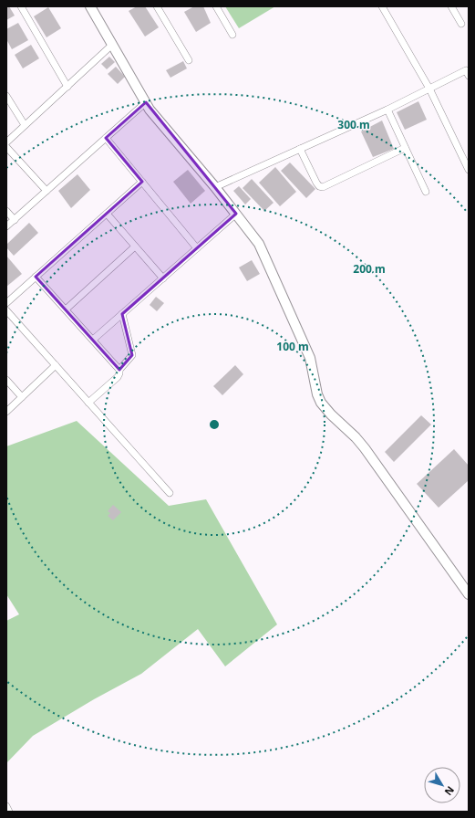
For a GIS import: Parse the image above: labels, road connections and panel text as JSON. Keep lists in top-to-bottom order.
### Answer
{
  "north": "bottom right",
  "rings": ["300 m", "200 m", "100 m"]
}
